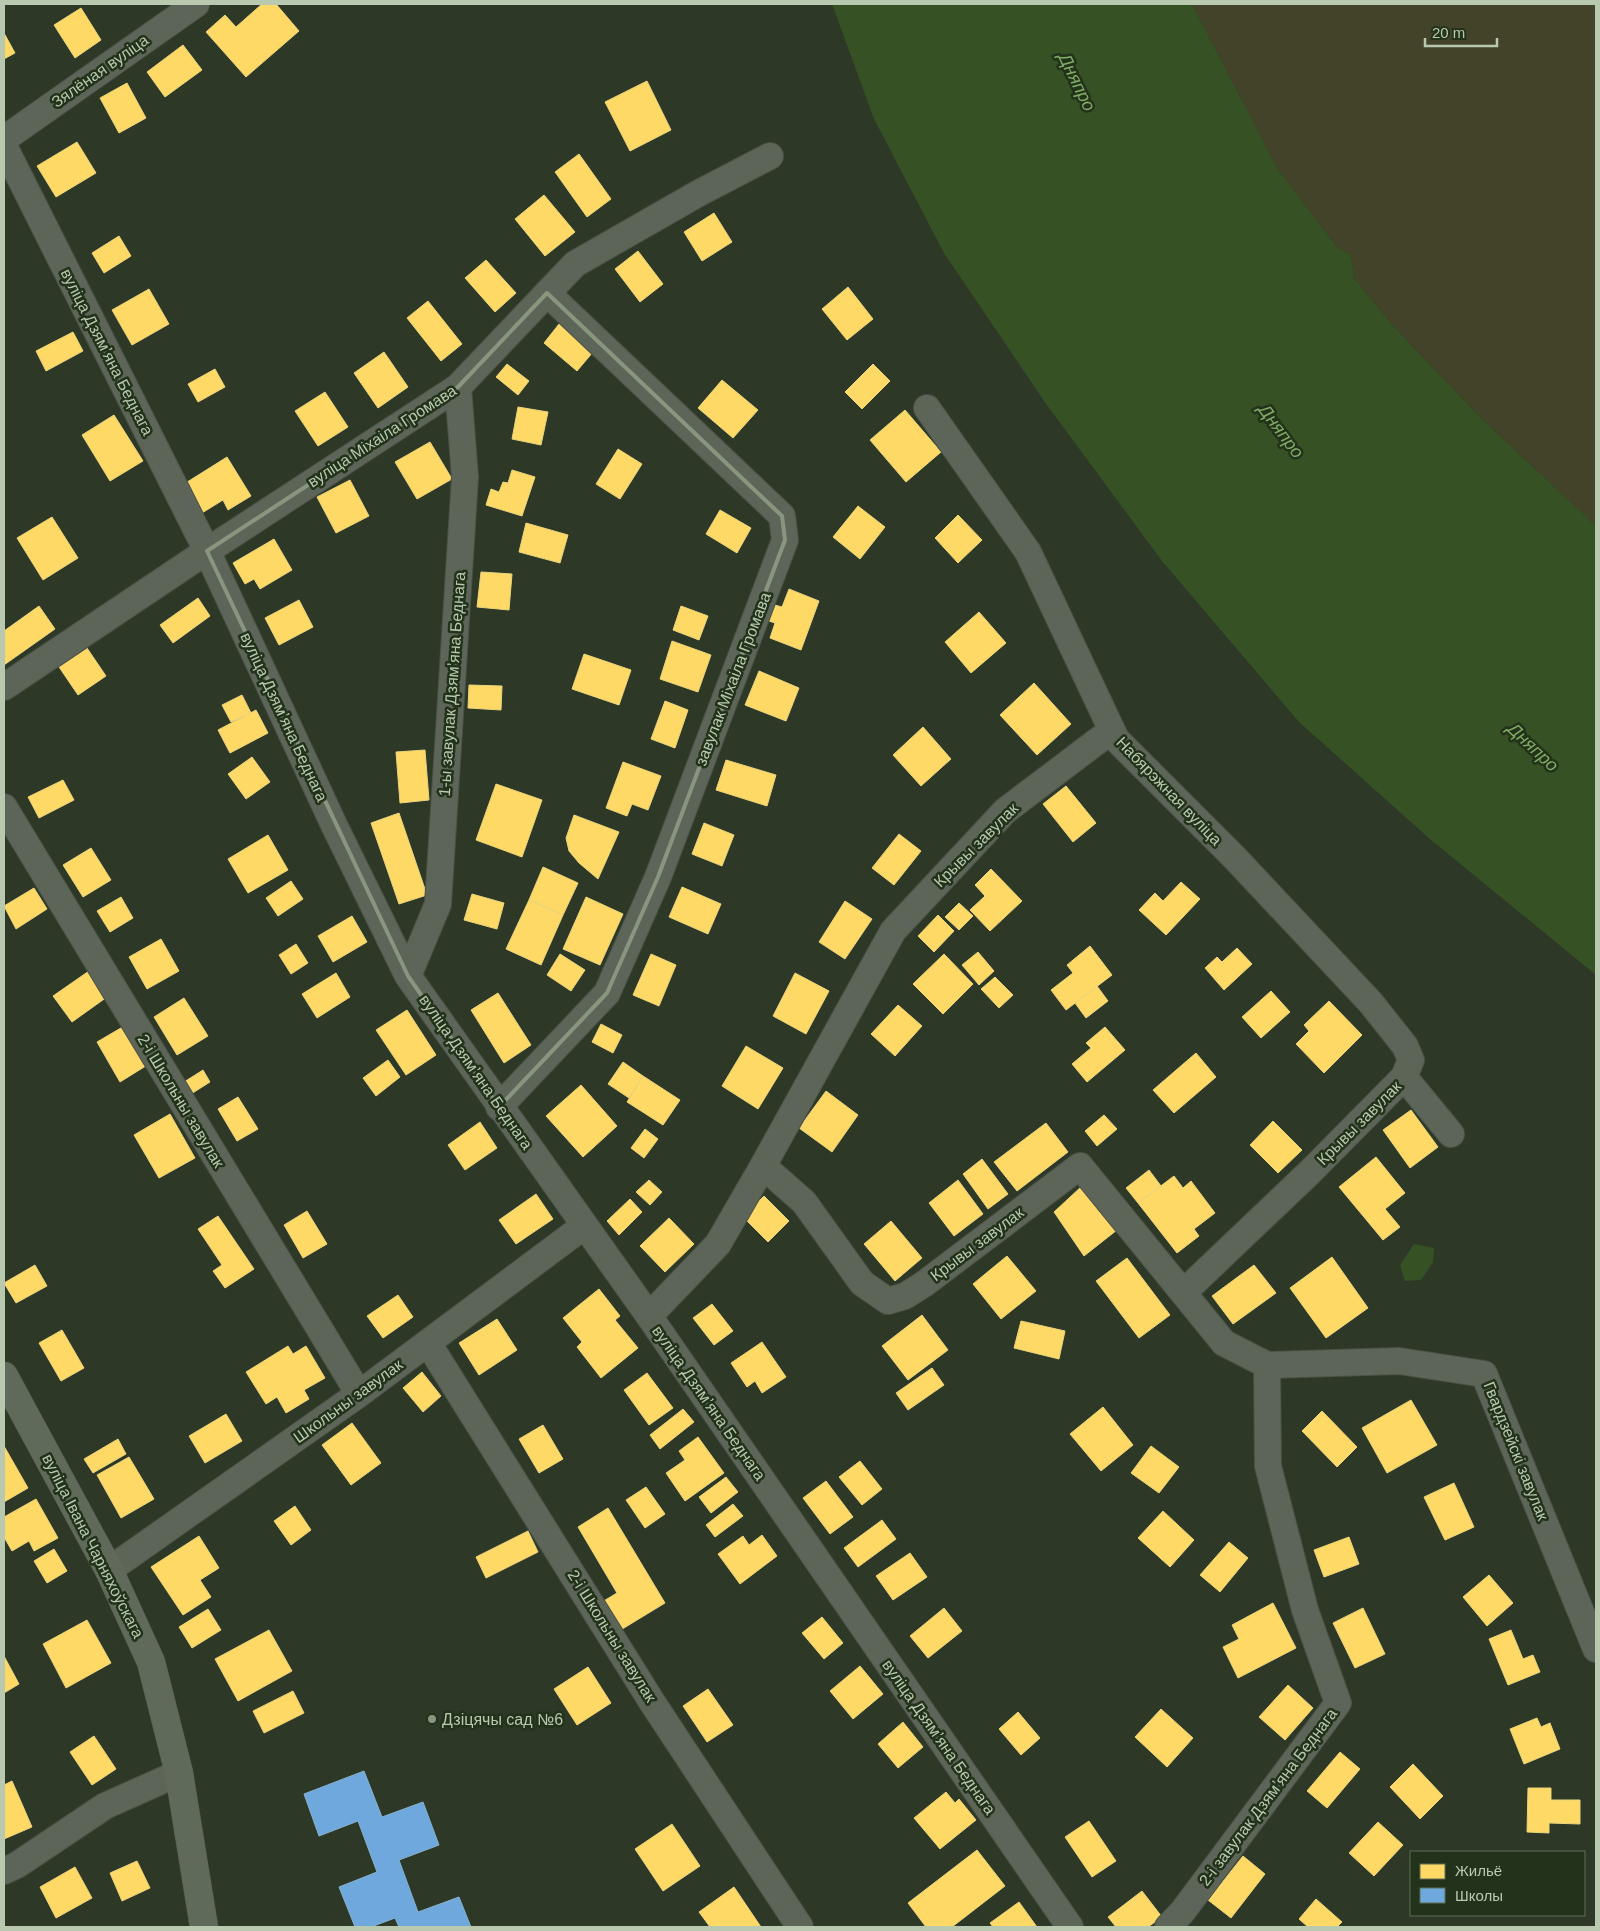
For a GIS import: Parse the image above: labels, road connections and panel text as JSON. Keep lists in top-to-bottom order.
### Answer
{
  "streets": {
    "street": [
      "Зялёная вуліца",
      "вуліца Дзямʼяна Беднага",
      "вуліца Міхаіла Громава",
      "завулак Міхаіла Громава",
      "1-ы завулак Дзямʼяна Беднага",
      "Набярэжная вуліца",
      "Крывы завулак",
      "2-і Школьны завулак",
      "Школьны завулак",
      "Гвардзейскі завулак",
      "вуліца Івана Чарняхоўскага",
      "2-і завулак Дзямʼяна Беднага"
    ]
  },
  "crossings": [
    ["вуліца Дзямʼяна Беднага", "вуліца Міхаіла Громава"],
    ["вуліца Дзямʼяна Беднага", "завулак Міхаіла Громава"],
    ["вуліца Дзямʼяна Беднага", "1-ы завулак Дзямʼяна Беднага"],
    ["вуліца Дзямʼяна Беднага", "Крывы завулак"],
    ["вуліца Дзямʼяна Беднага", "Школьны завулак"],
    ["вуліца Міхаіла Громава", "завулак Міхаіла Громава"],
    ["вуліца Міхаіла Громава", "1-ы завулак Дзямʼяна Беднага"],
    ["Набярэжная вуліца", "Крывы завулак"],
    ["Крывы завулак", "Гвардзейскі завулак"],
    ["Крывы завулак", "2-і завулак Дзямʼяна Беднага"],
    ["2-і Школьны завулак", "Школьны завулак"],
    ["Школьны завулак", "вуліца Івана Чарняхоўскага"],
    ["Гвардзейскі завулак", "2-і завулак Дзямʼяна Беднага"]
  ],
  "water": ["Дняпро"],
  "places": ["Дзіцячы сад №6"],
  "legend": ["Жильё", "Школы"],
  "scale_bar": "20 m"
}
